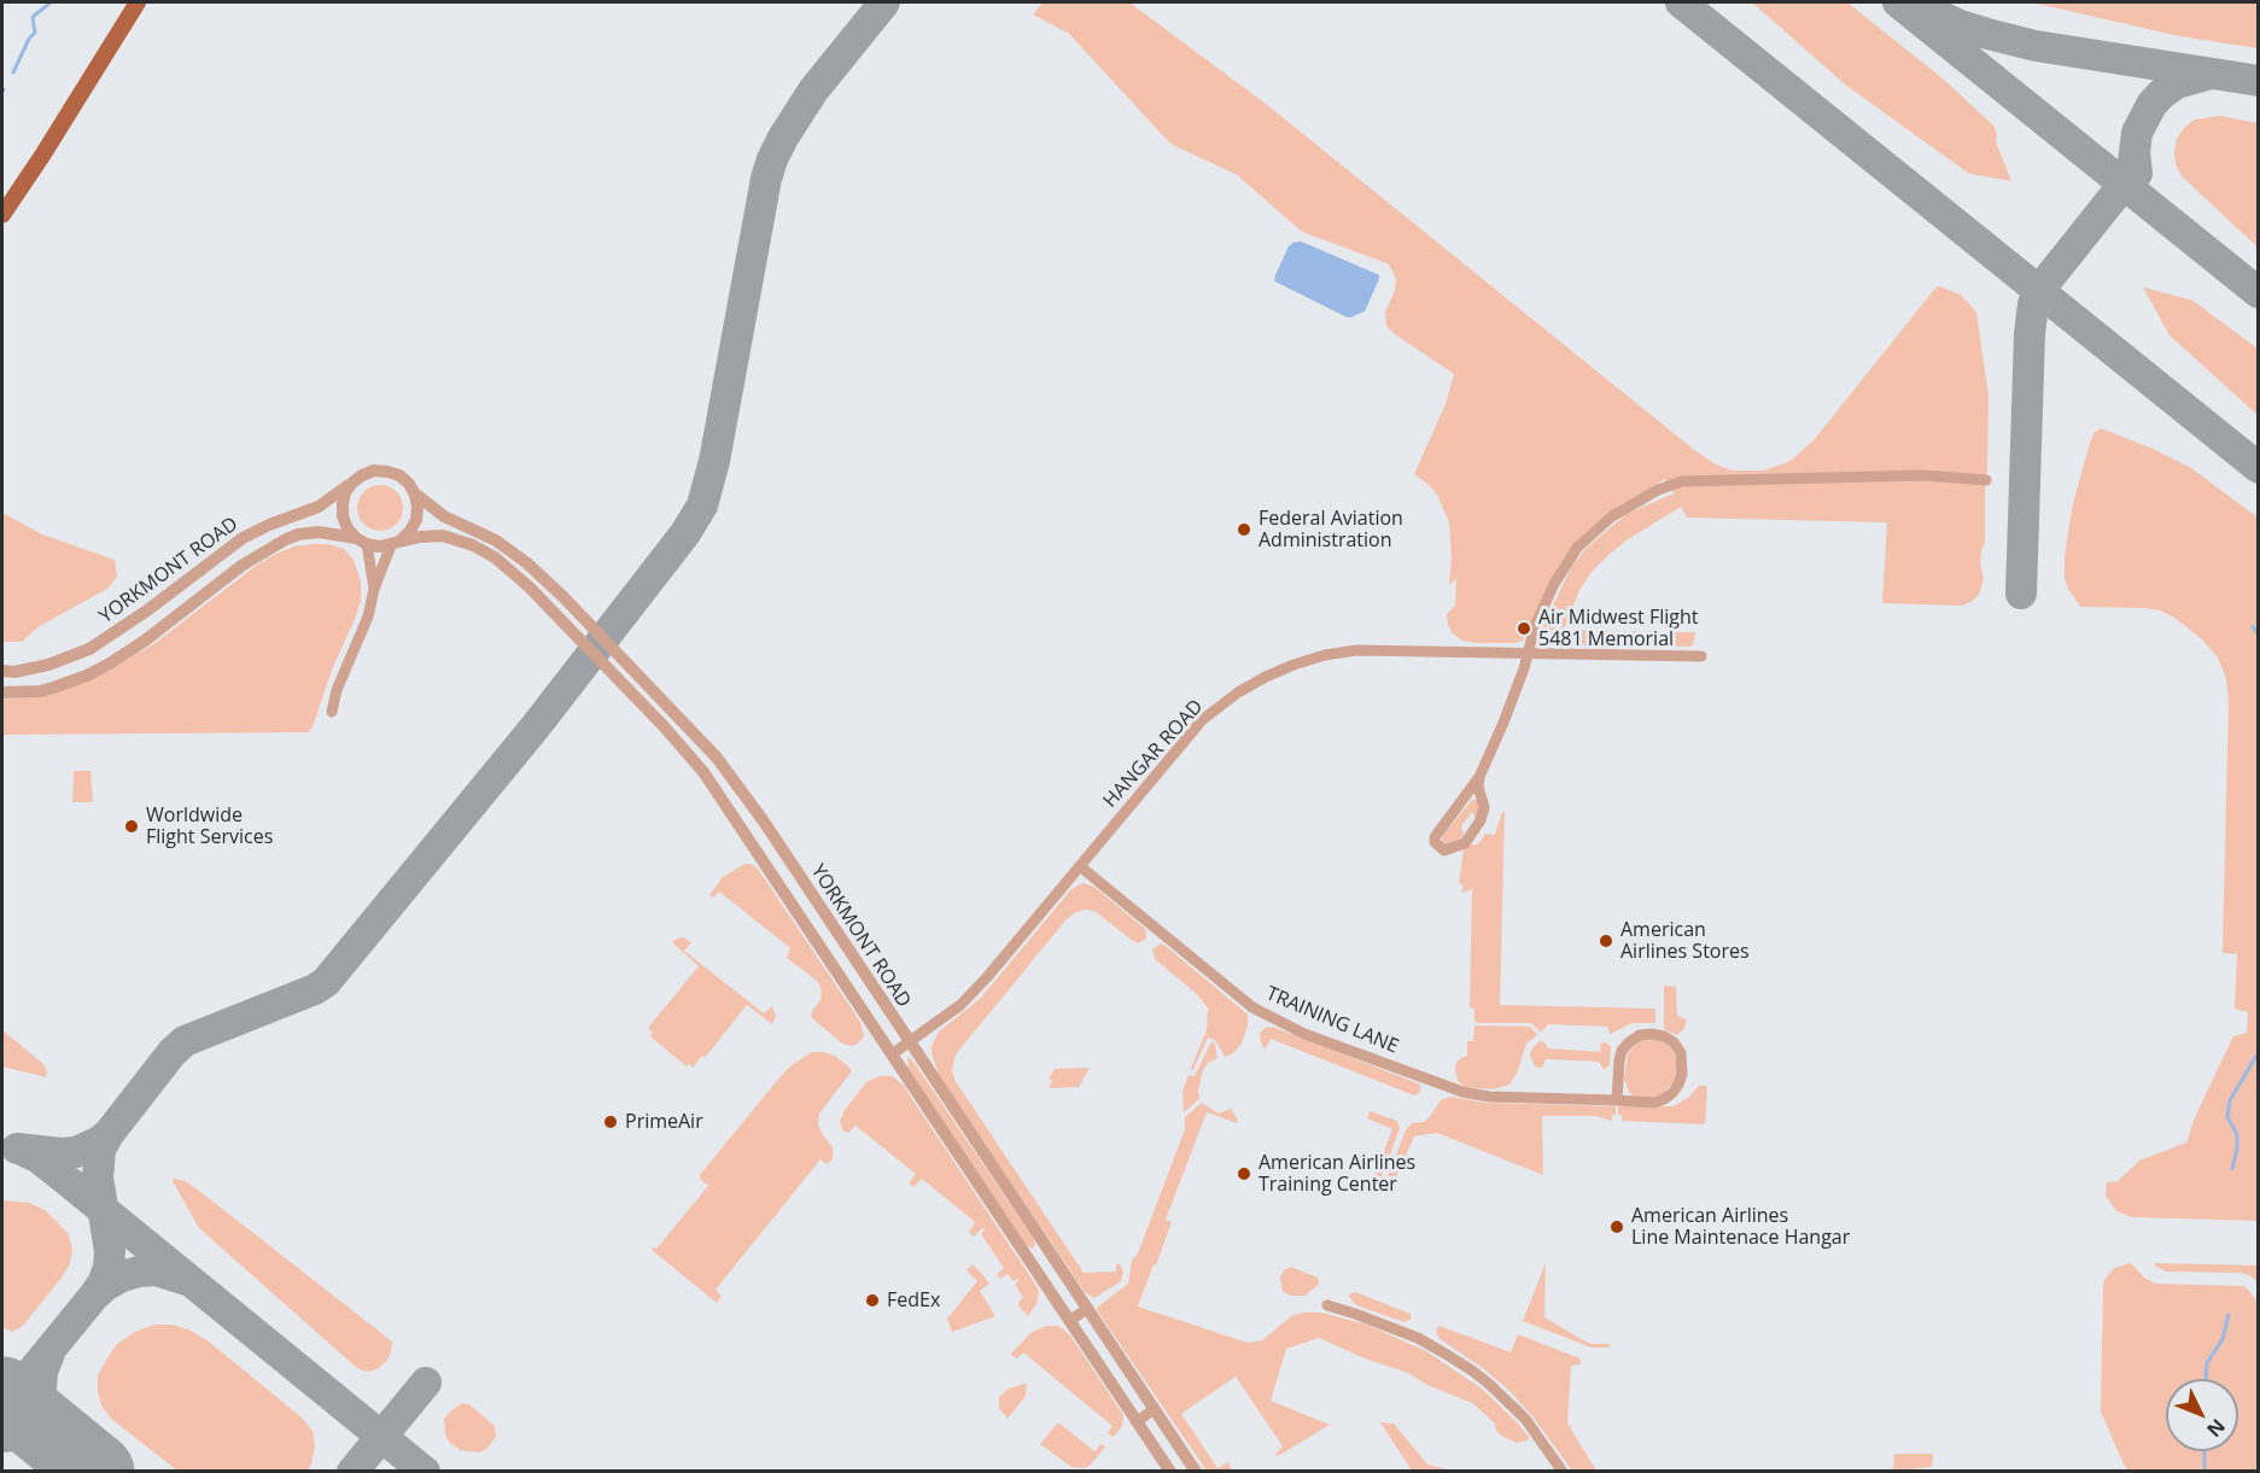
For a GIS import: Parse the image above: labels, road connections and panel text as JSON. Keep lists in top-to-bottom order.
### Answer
{
  "streets": {
    "street": ["YORKMONT ROAD", "HANGAR ROAD", "TRAINING LANE"]
  },
  "crossings": [
    ["YORKMONT ROAD", "HANGAR ROAD"],
    ["HANGAR ROAD", "TRAINING LANE"]
  ],
  "places": [
    "Federal Aviation Administration",
    "Air Midwest Flight 5481 Memorial",
    "Worldwide Flight Services",
    "American Airlines Stores",
    "PrimeAir",
    "American Airlines Training Center",
    "American Airlines Line Maintenace Hangar",
    "FedEx"
  ],
  "north": "bottom right"
}
